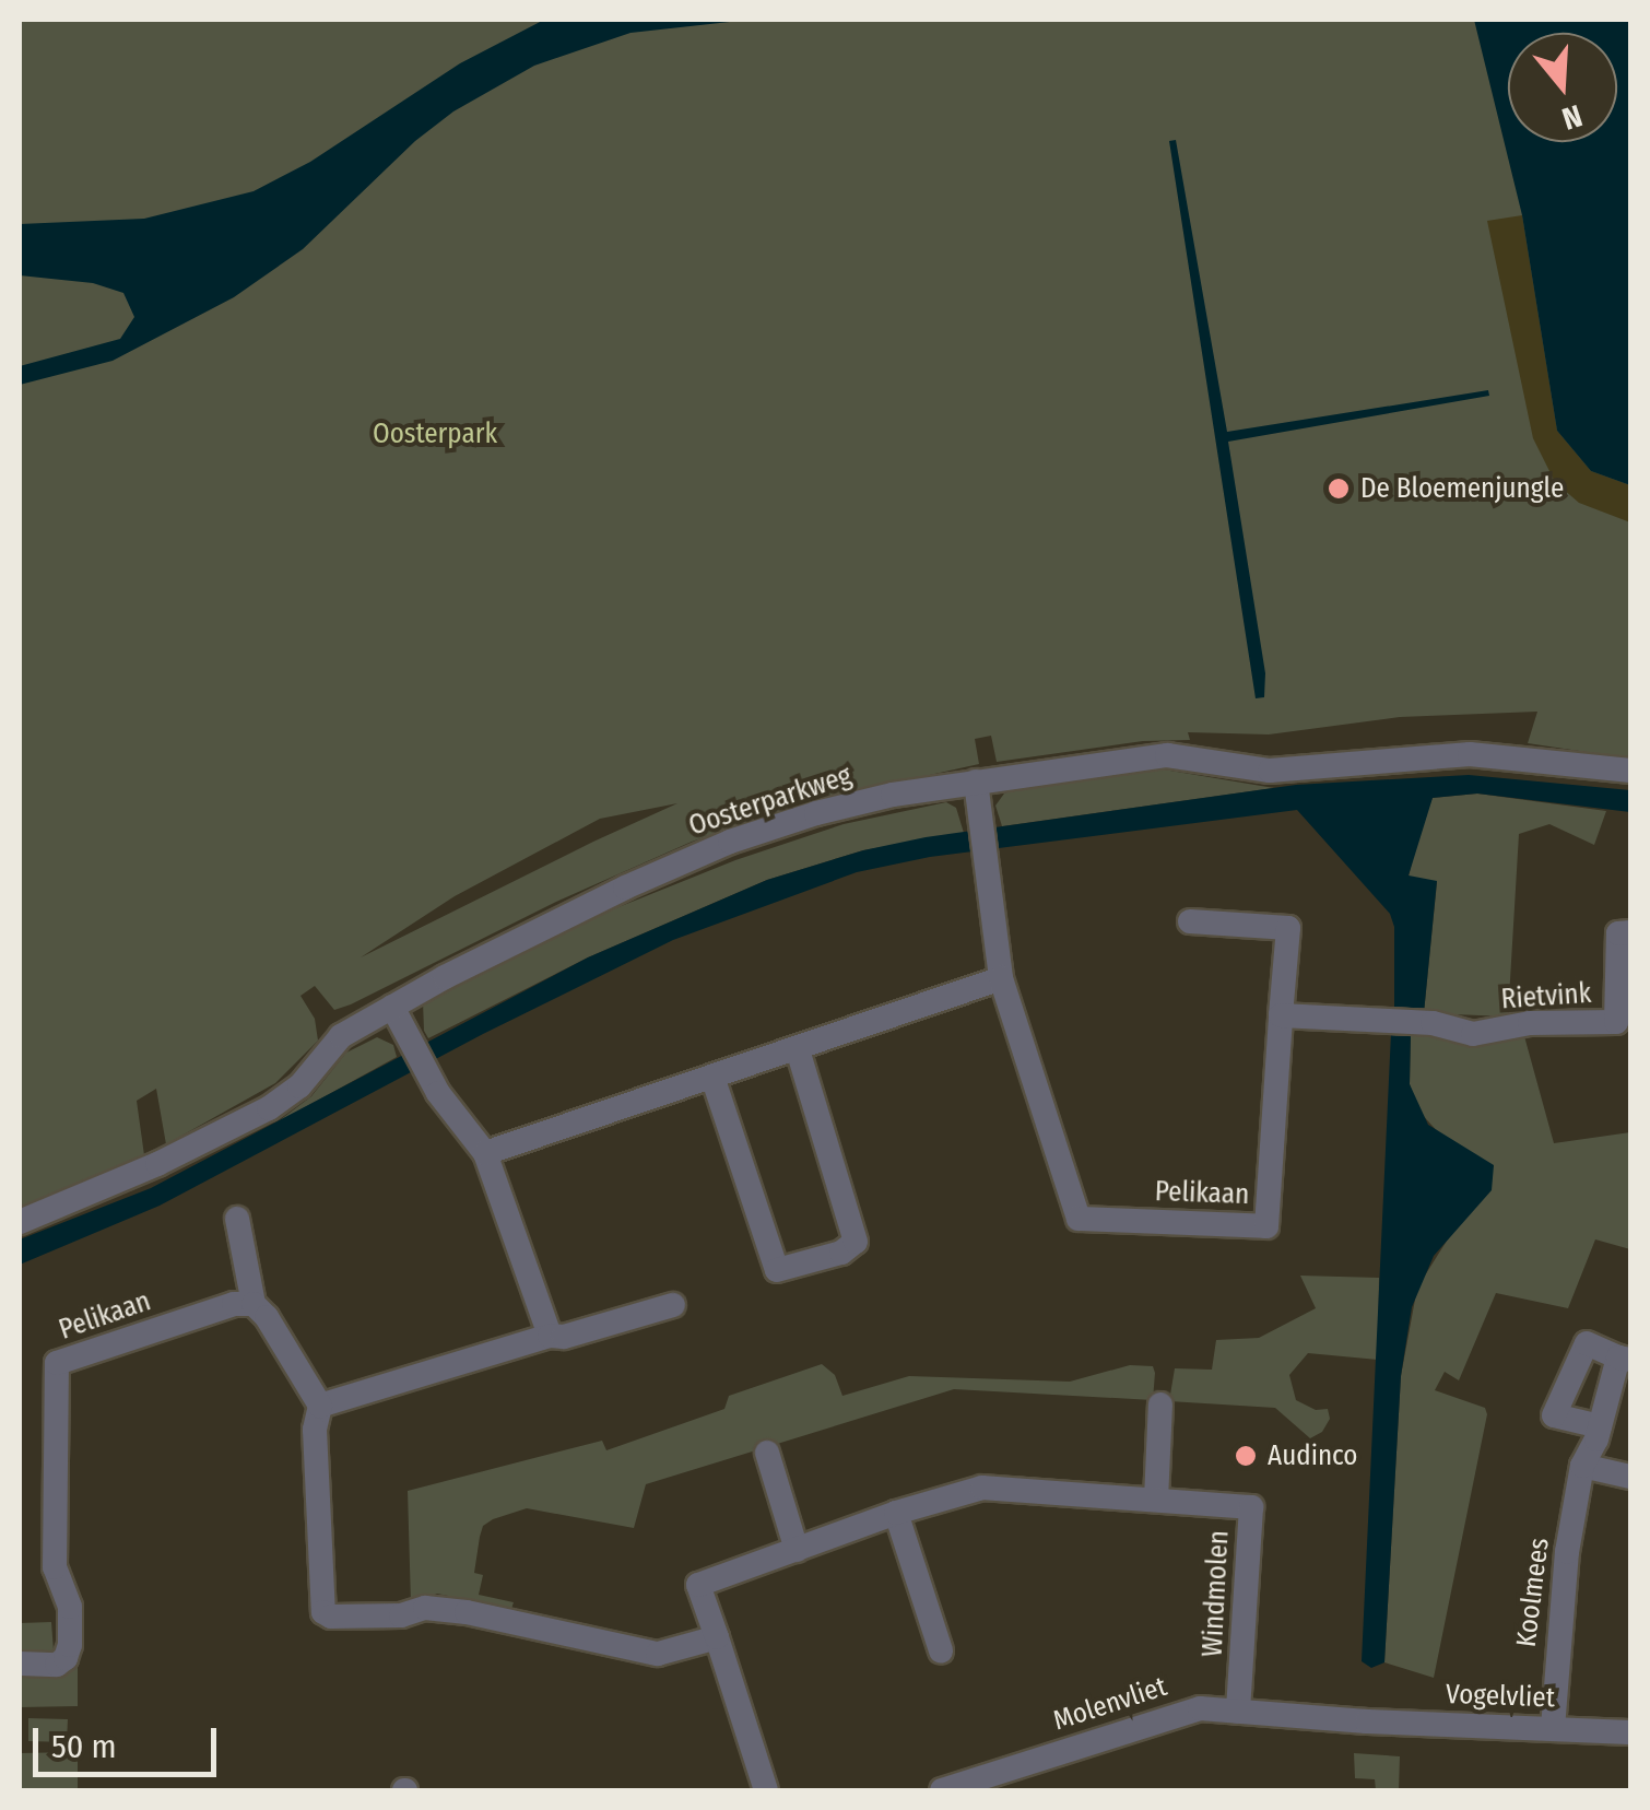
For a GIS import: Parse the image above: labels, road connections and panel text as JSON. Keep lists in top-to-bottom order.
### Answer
{
  "streets": {
    "street": [
      "Oosterparkweg",
      "Rietvink",
      "Pelikaan",
      "Koolmees",
      "Windmolen",
      "Vogelvliet",
      "Molenvliet"
    ]
  },
  "crossings": [
    ["Oosterparkweg", "Pelikaan"],
    ["Rietvink", "Pelikaan"],
    ["Koolmees", "Vogelvliet"],
    ["Windmolen", "Molenvliet"],
    ["Vogelvliet", "Molenvliet"]
  ],
  "parks": ["Oosterpark"],
  "places": ["De Bloemenjungle", "Audinco"],
  "scale_bar": "50 m",
  "north": "bottom"
}
